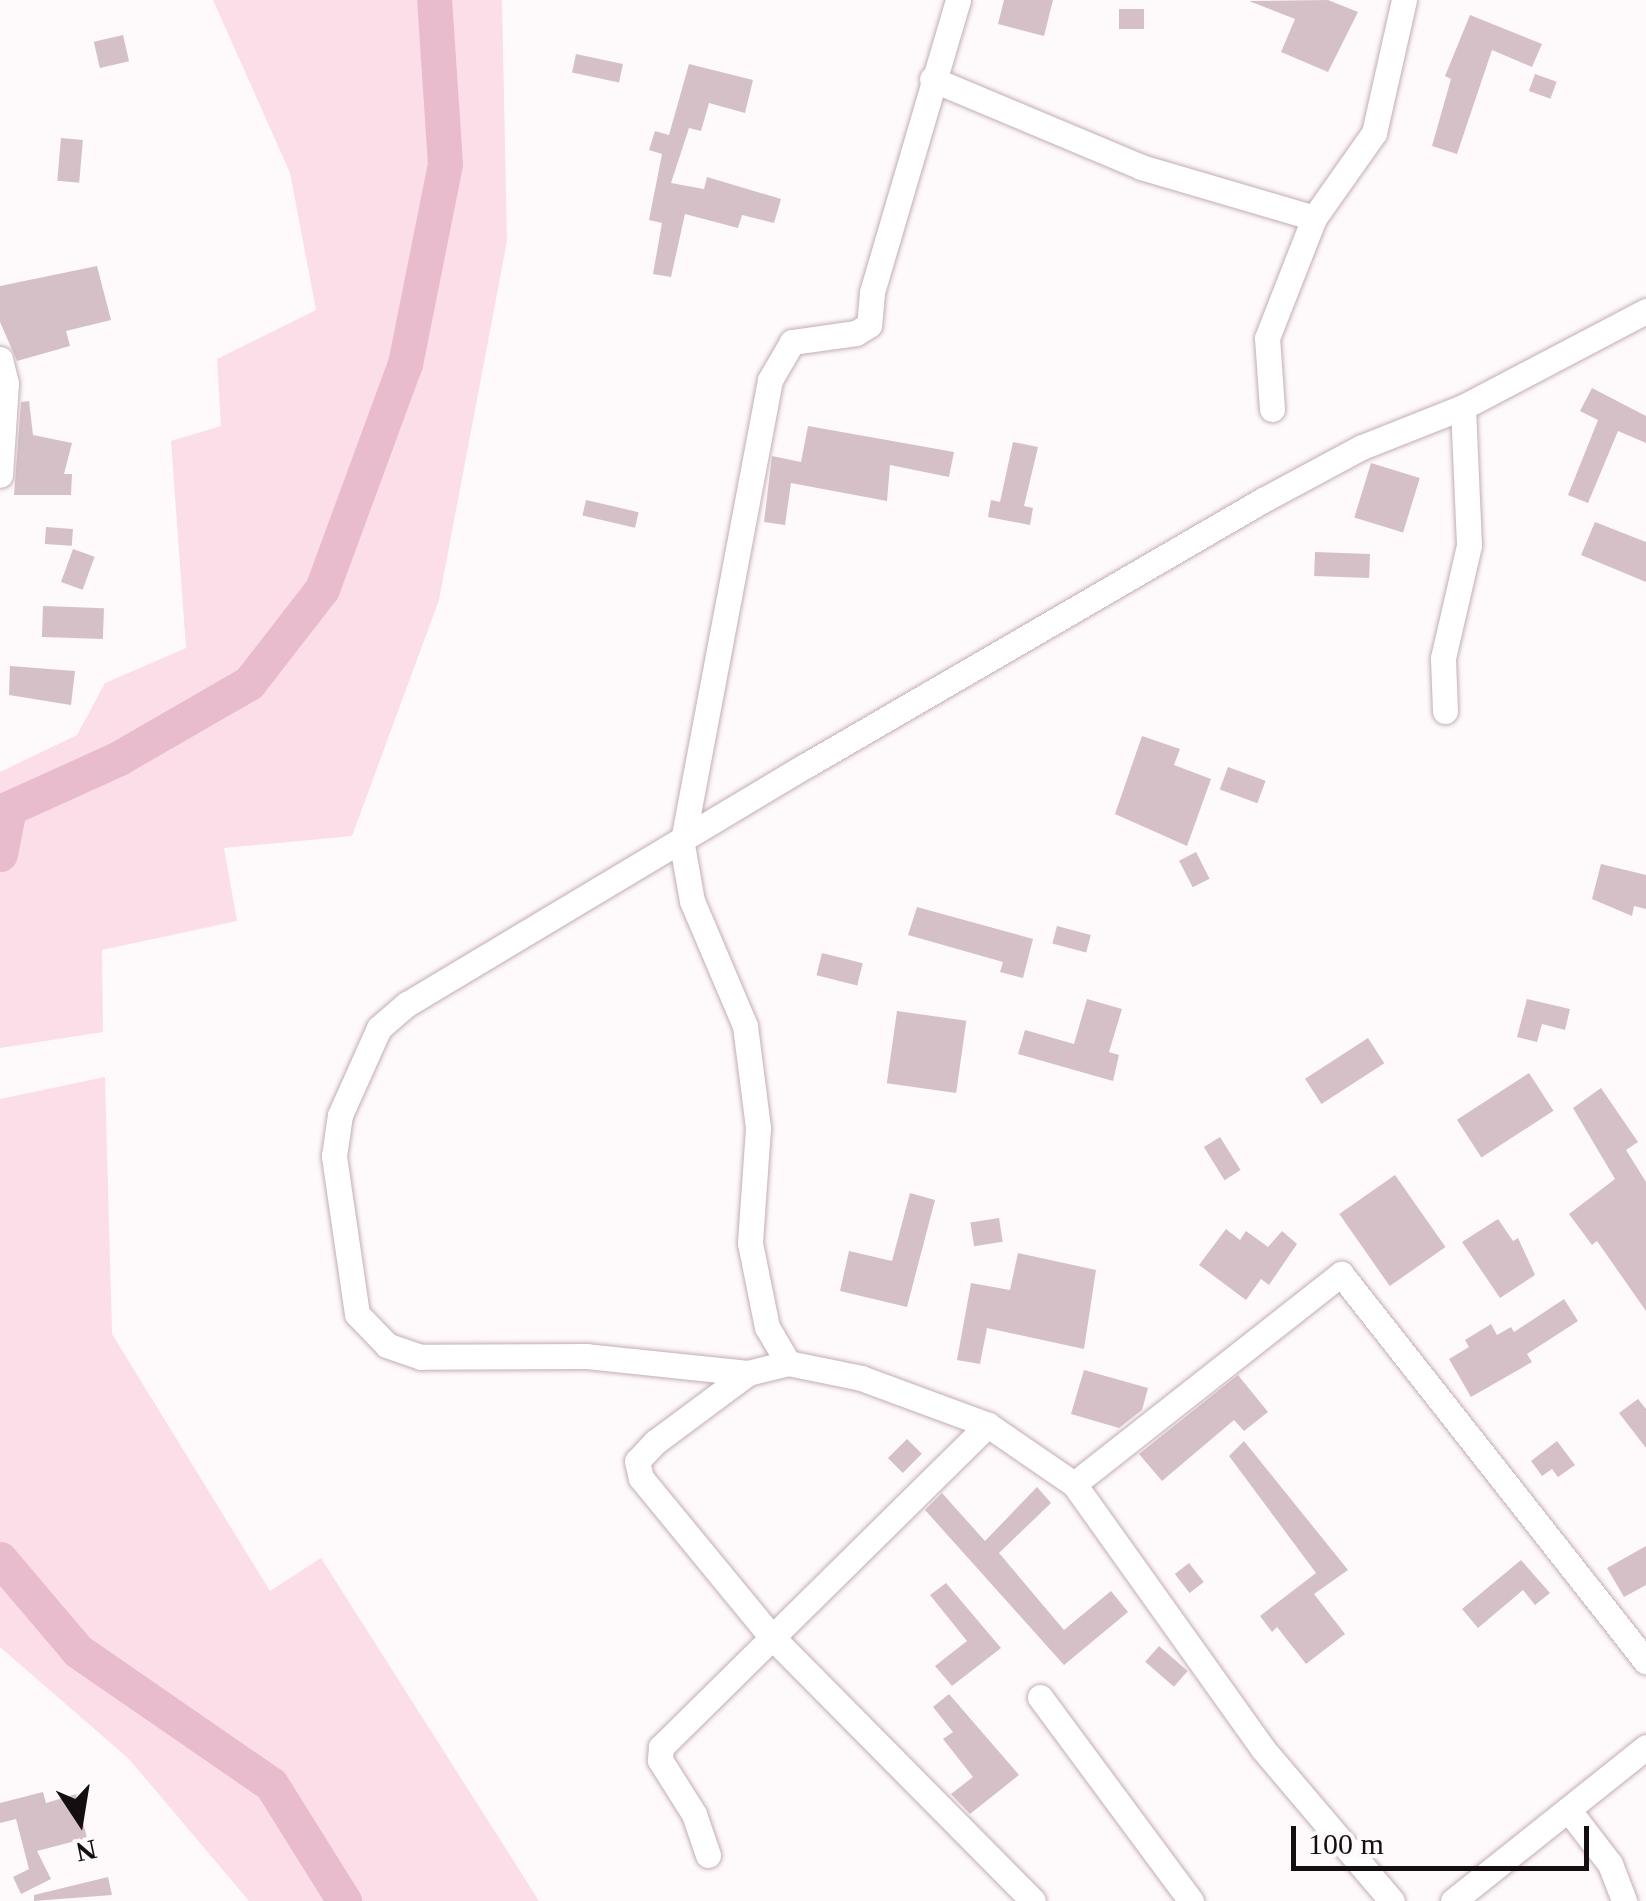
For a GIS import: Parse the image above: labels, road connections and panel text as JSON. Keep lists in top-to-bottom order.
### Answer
{
  "scale_bar": "100 m",
  "north": "bottom"
}
